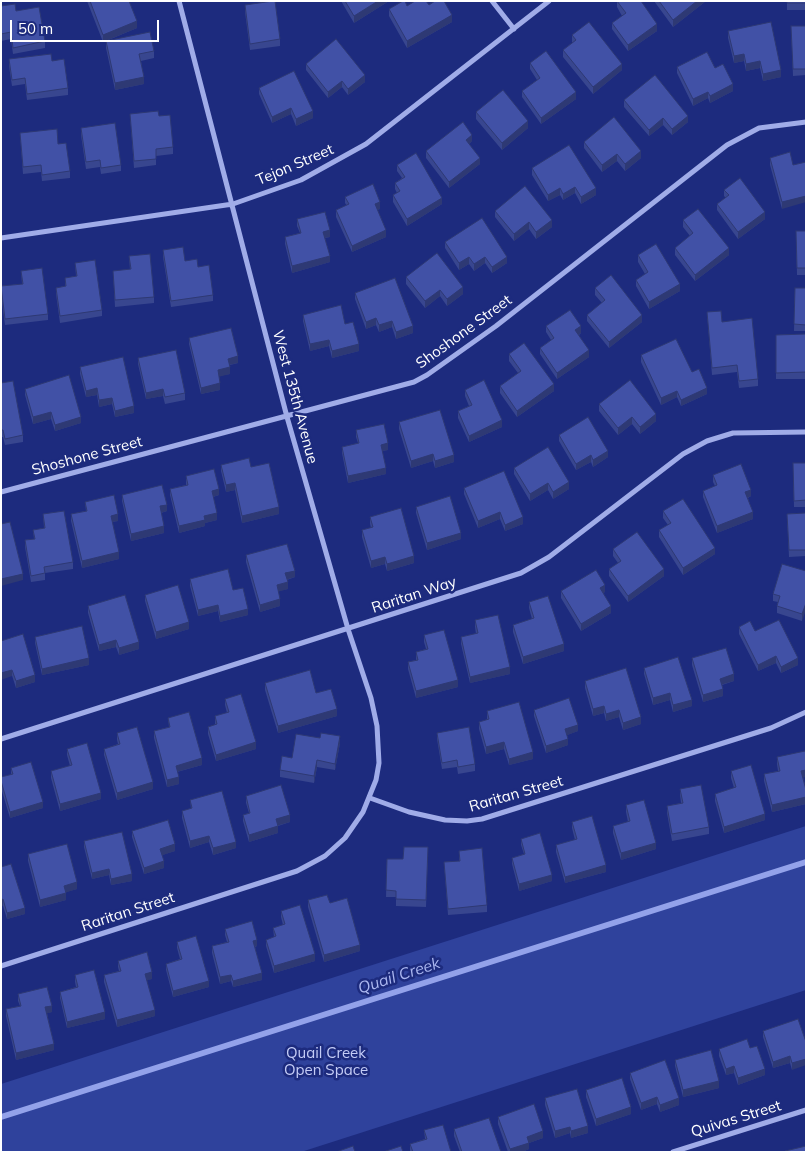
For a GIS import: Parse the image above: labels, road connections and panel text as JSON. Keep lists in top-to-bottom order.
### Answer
{
  "streets": {
    "street": [
      "Tejon Street",
      "Shoshone Street",
      "West 135th Avenue",
      "Raritan Way",
      "Raritan Street",
      "Quivas Street"
    ]
  },
  "crossings": [
    ["Tejon Street", "West 135th Avenue"],
    ["Shoshone Street", "West 135th Avenue"],
    ["West 135th Avenue", "Raritan Way"],
    ["West 135th Avenue", "Raritan Street"]
  ],
  "water": ["Quail Creek"],
  "parks": ["Quail Creek Open Space"],
  "scale_bar": "50 m"
}
